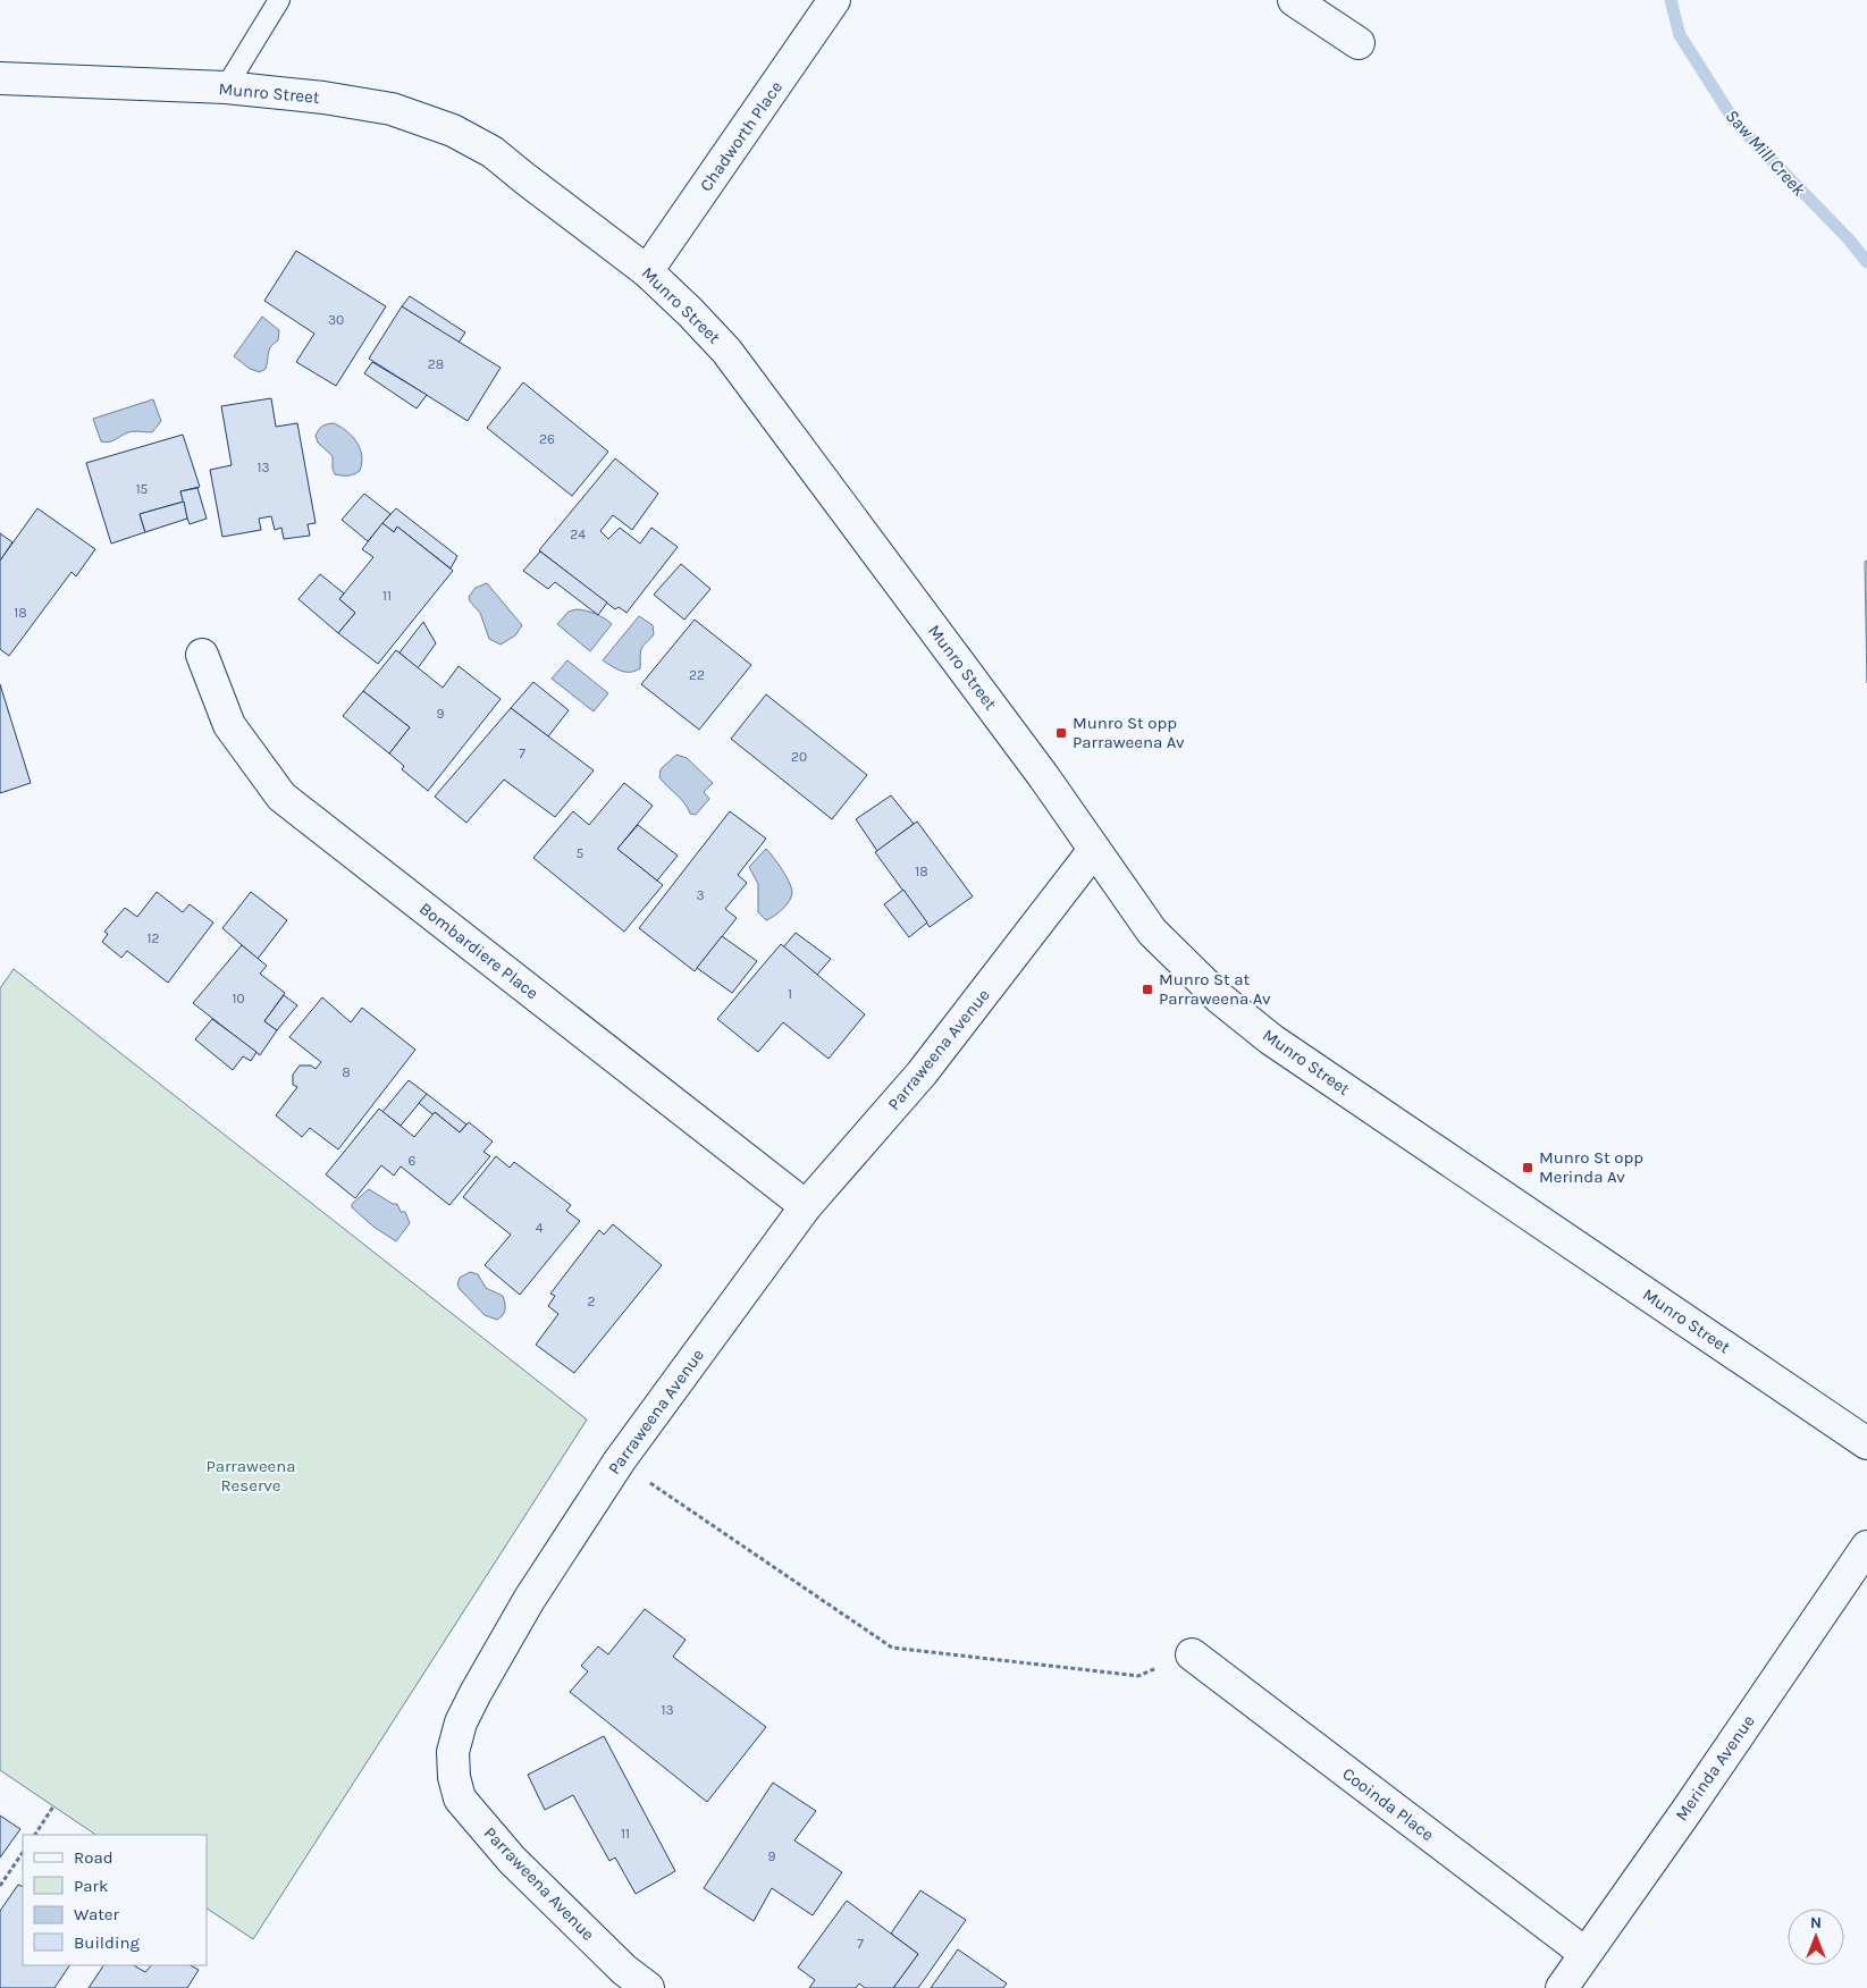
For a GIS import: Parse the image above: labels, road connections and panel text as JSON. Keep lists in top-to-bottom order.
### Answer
{
  "streets": {
    "street": [
      "Munro Street",
      "Chadworth Place",
      "Bombardiere Place",
      "Parraweena Avenue",
      "Merinda Avenue",
      "Cooinda Place"
    ]
  },
  "crossings": [
    ["Munro Street", "Chadworth Place"],
    ["Munro Street", "Parraweena Avenue"],
    ["Bombardiere Place", "Parraweena Avenue"],
    ["Merinda Avenue", "Cooinda Place"]
  ],
  "water": ["Saw Mill Creek"],
  "parks": ["Parraweena Reserve"],
  "places": {
    "transit": ["Munro St opp Parraweena Av", "Munro St at Parraweena Av", "Munro St opp Merinda Av"]
  },
  "house_numbers": [
    "30",
    "28",
    "26",
    "13",
    "15",
    "24",
    "11",
    "18",
    "22",
    "9",
    "7",
    "20",
    "5",
    "18",
    "3",
    "12",
    "1",
    "10",
    "8",
    "6",
    "4",
    "2",
    "13",
    "11",
    "9",
    "7"
  ],
  "legend": [
    "Road",
    "Park",
    "Water",
    "Building"
  ],
  "north": "top"
}
